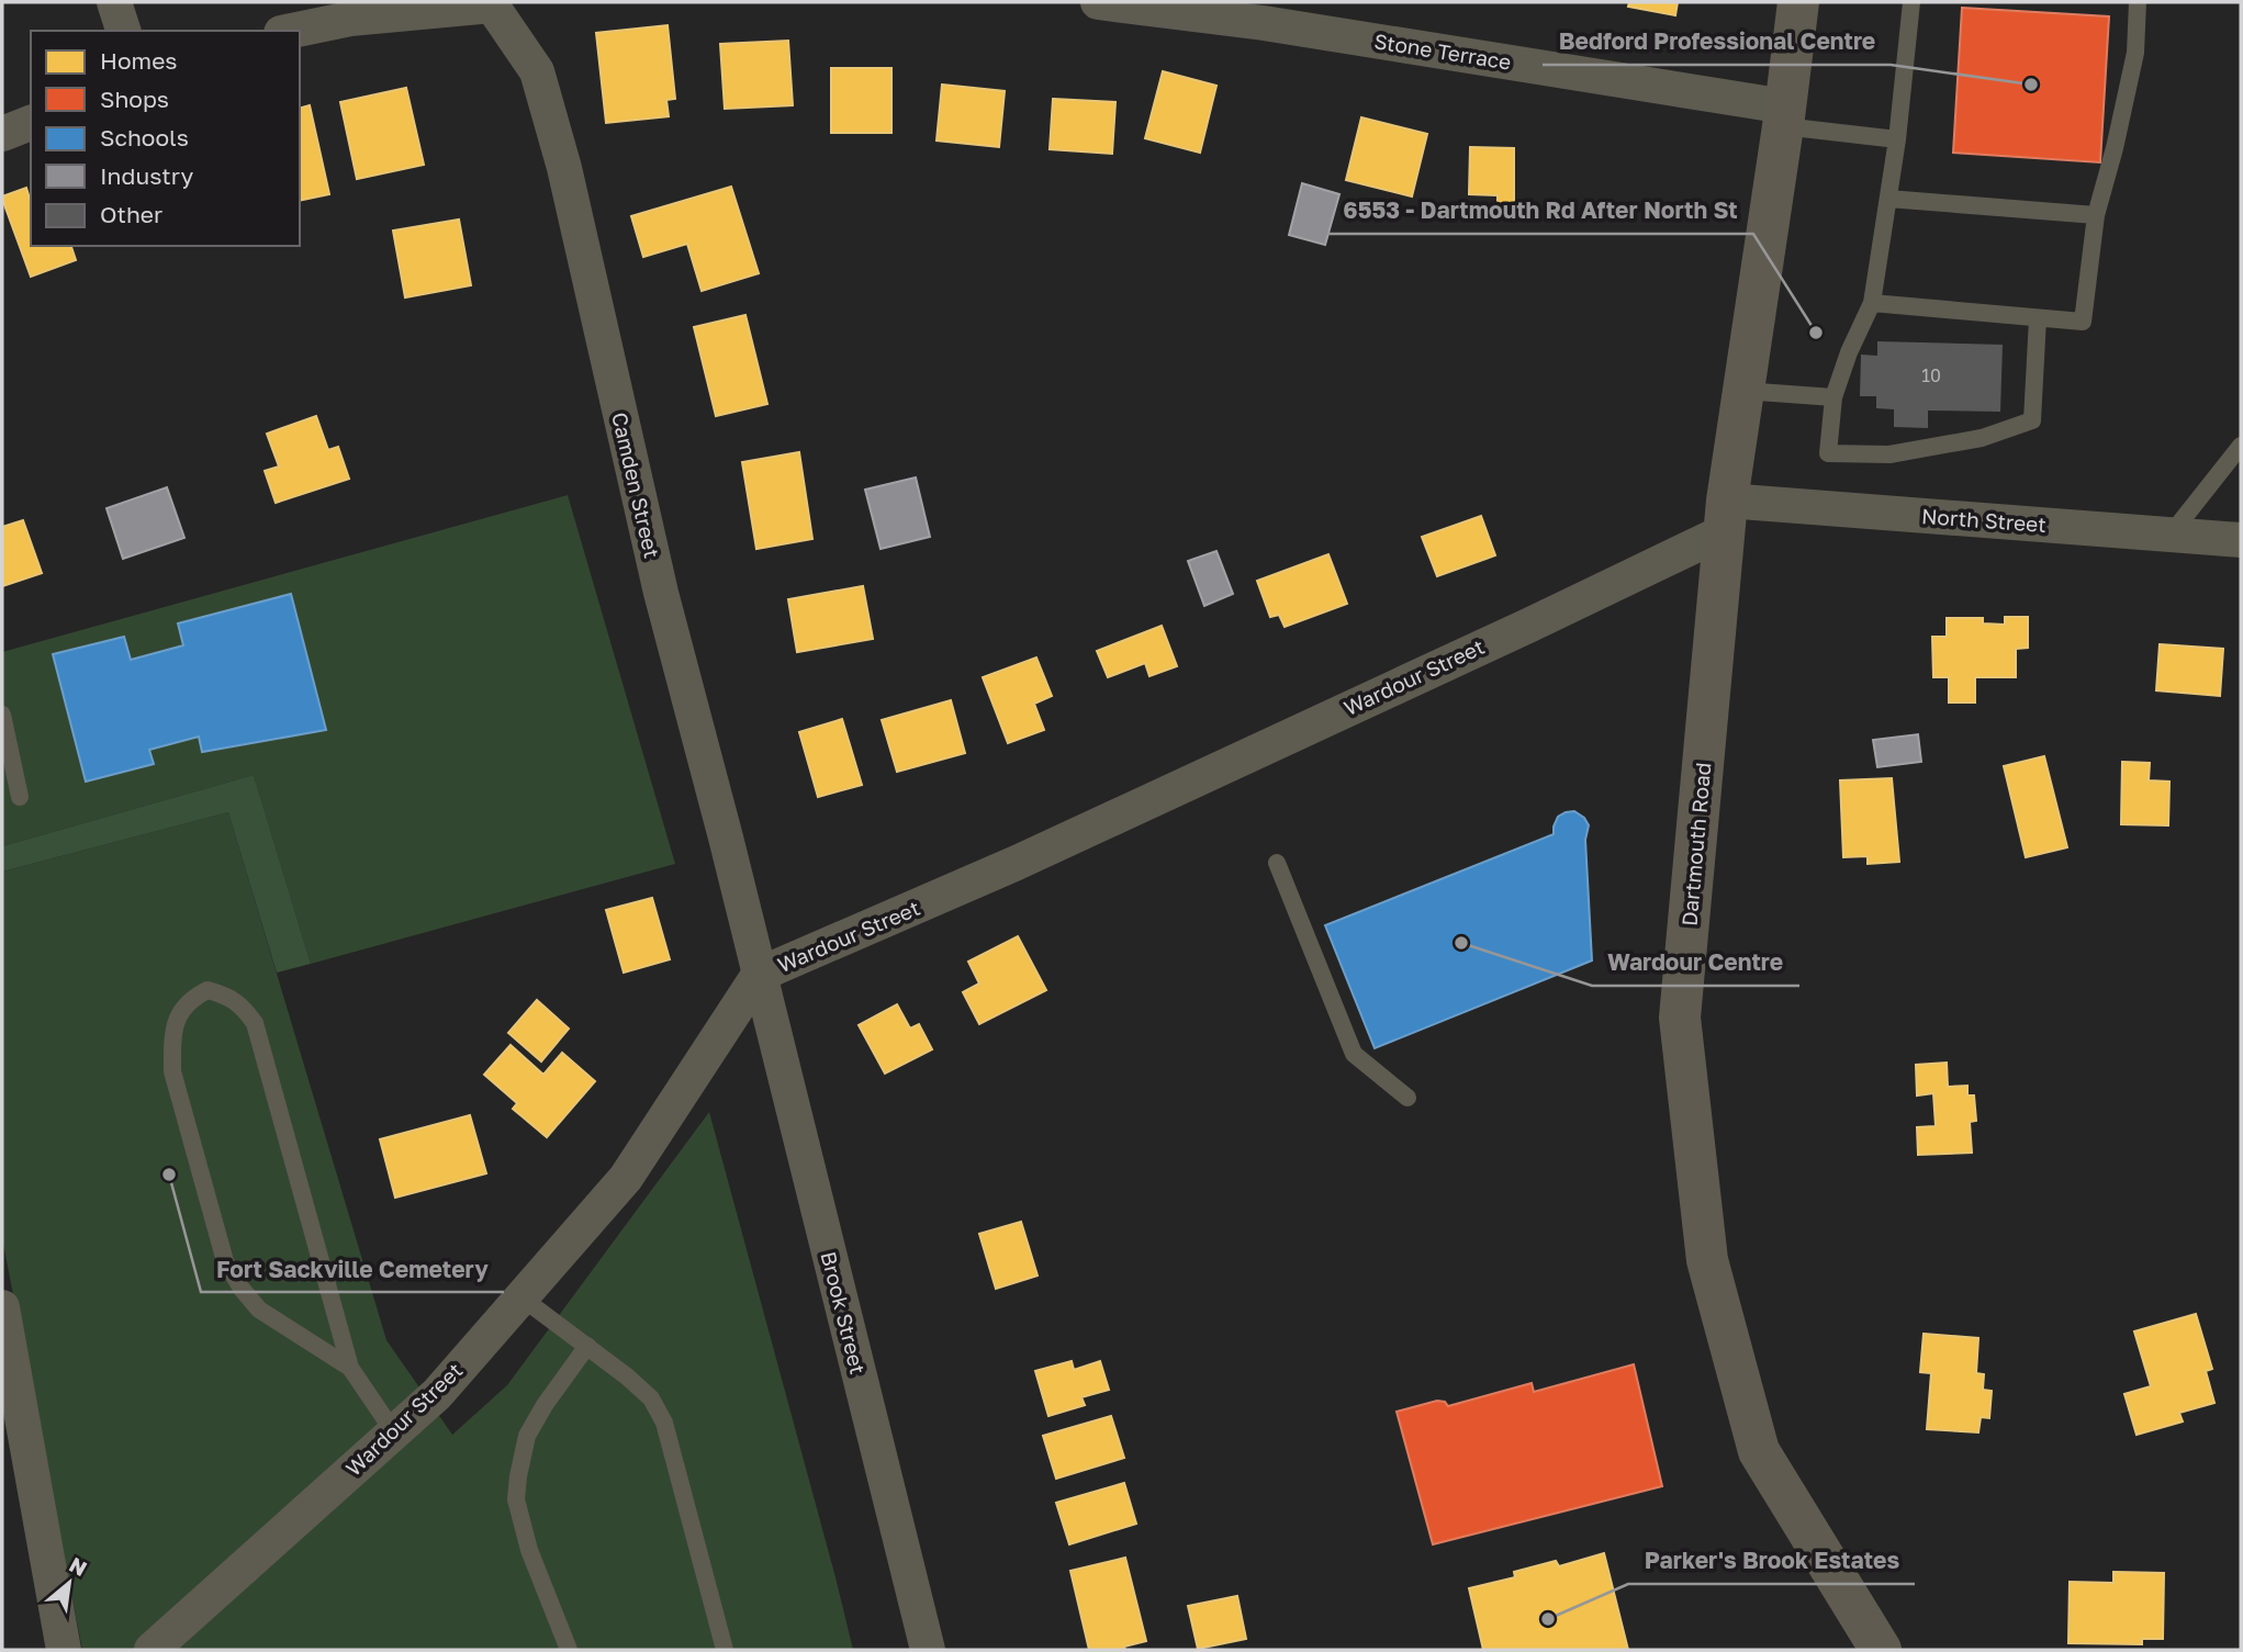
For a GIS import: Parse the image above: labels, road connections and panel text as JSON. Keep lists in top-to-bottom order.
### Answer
{
  "streets": {
    "main road": ["Dartmouth Road"],
    "street": [
      "Stone Terrace",
      "Camden Street",
      "North Street",
      "Wardour Street",
      "Brook Street"
    ]
  },
  "crossings": [
    ["Stone Terrace", "Dartmouth Road"],
    ["Camden Street", "Wardour Street"],
    ["Camden Street", "Brook Street"],
    ["North Street", "Wardour Street"],
    ["North Street", "Dartmouth Road"],
    ["Wardour Street", "Dartmouth Road"],
    ["Wardour Street", "Brook Street"]
  ],
  "places": [
    "Bedford Professional Centre",
    "6553 - Dartmouth Rd After North St",
    "Wardour Centre",
    "Fort Sackville Cemetery",
    "Parker's Brook Estates"
  ],
  "house_numbers": ["10"],
  "legend": [
    "Homes",
    "Shops",
    "Schools",
    "Industry",
    "Other"
  ],
  "north": "top right"
}
